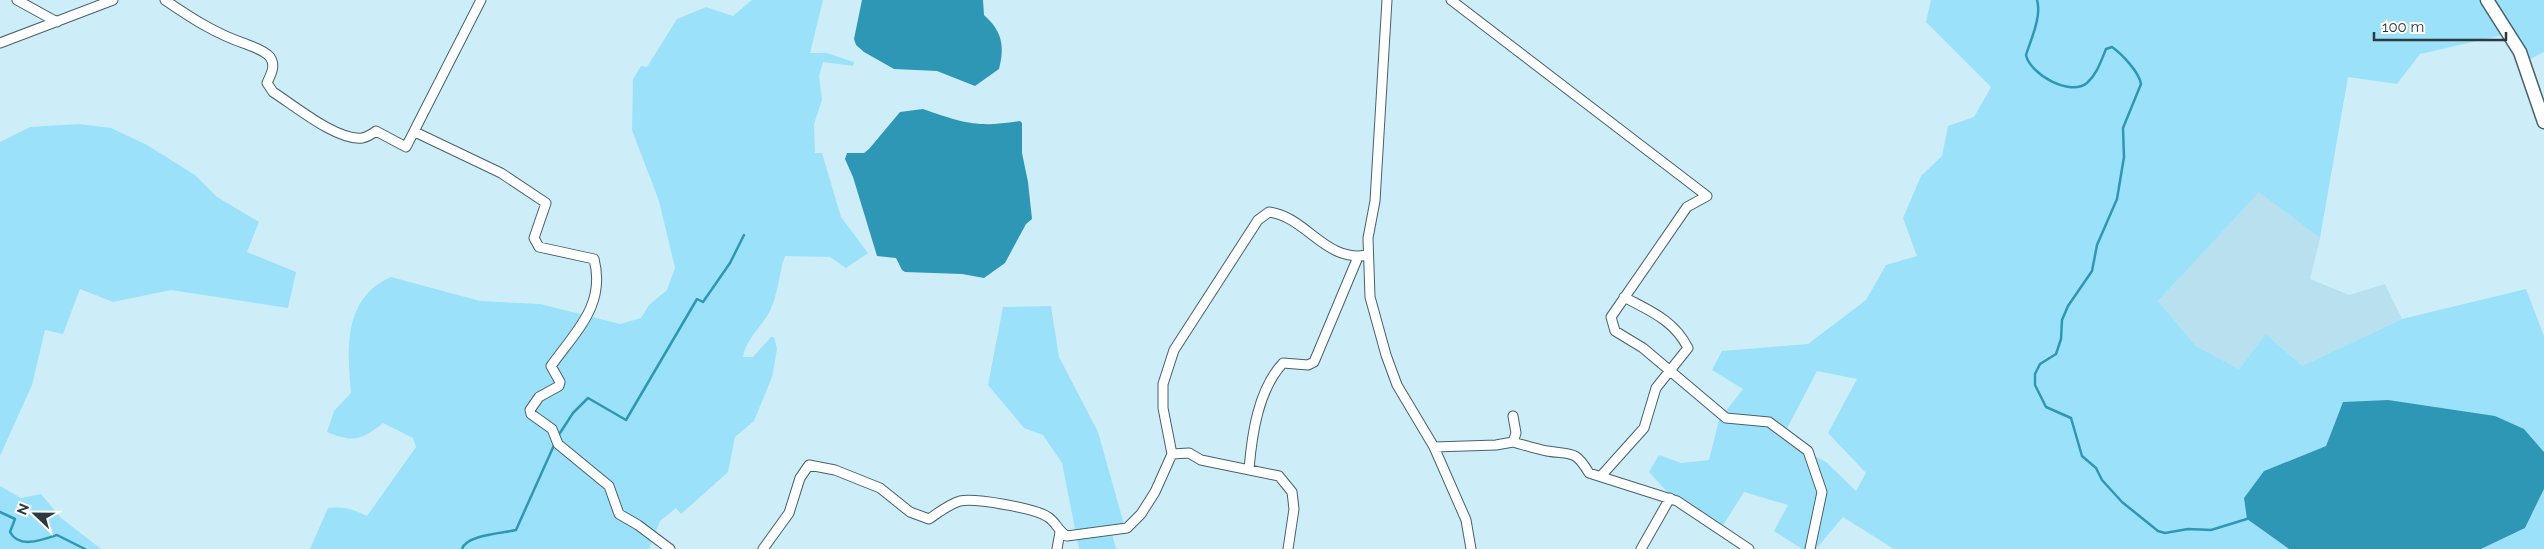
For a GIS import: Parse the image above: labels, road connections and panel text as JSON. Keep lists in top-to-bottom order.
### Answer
{
  "scale_bar": "100 m",
  "north": "left"
}
